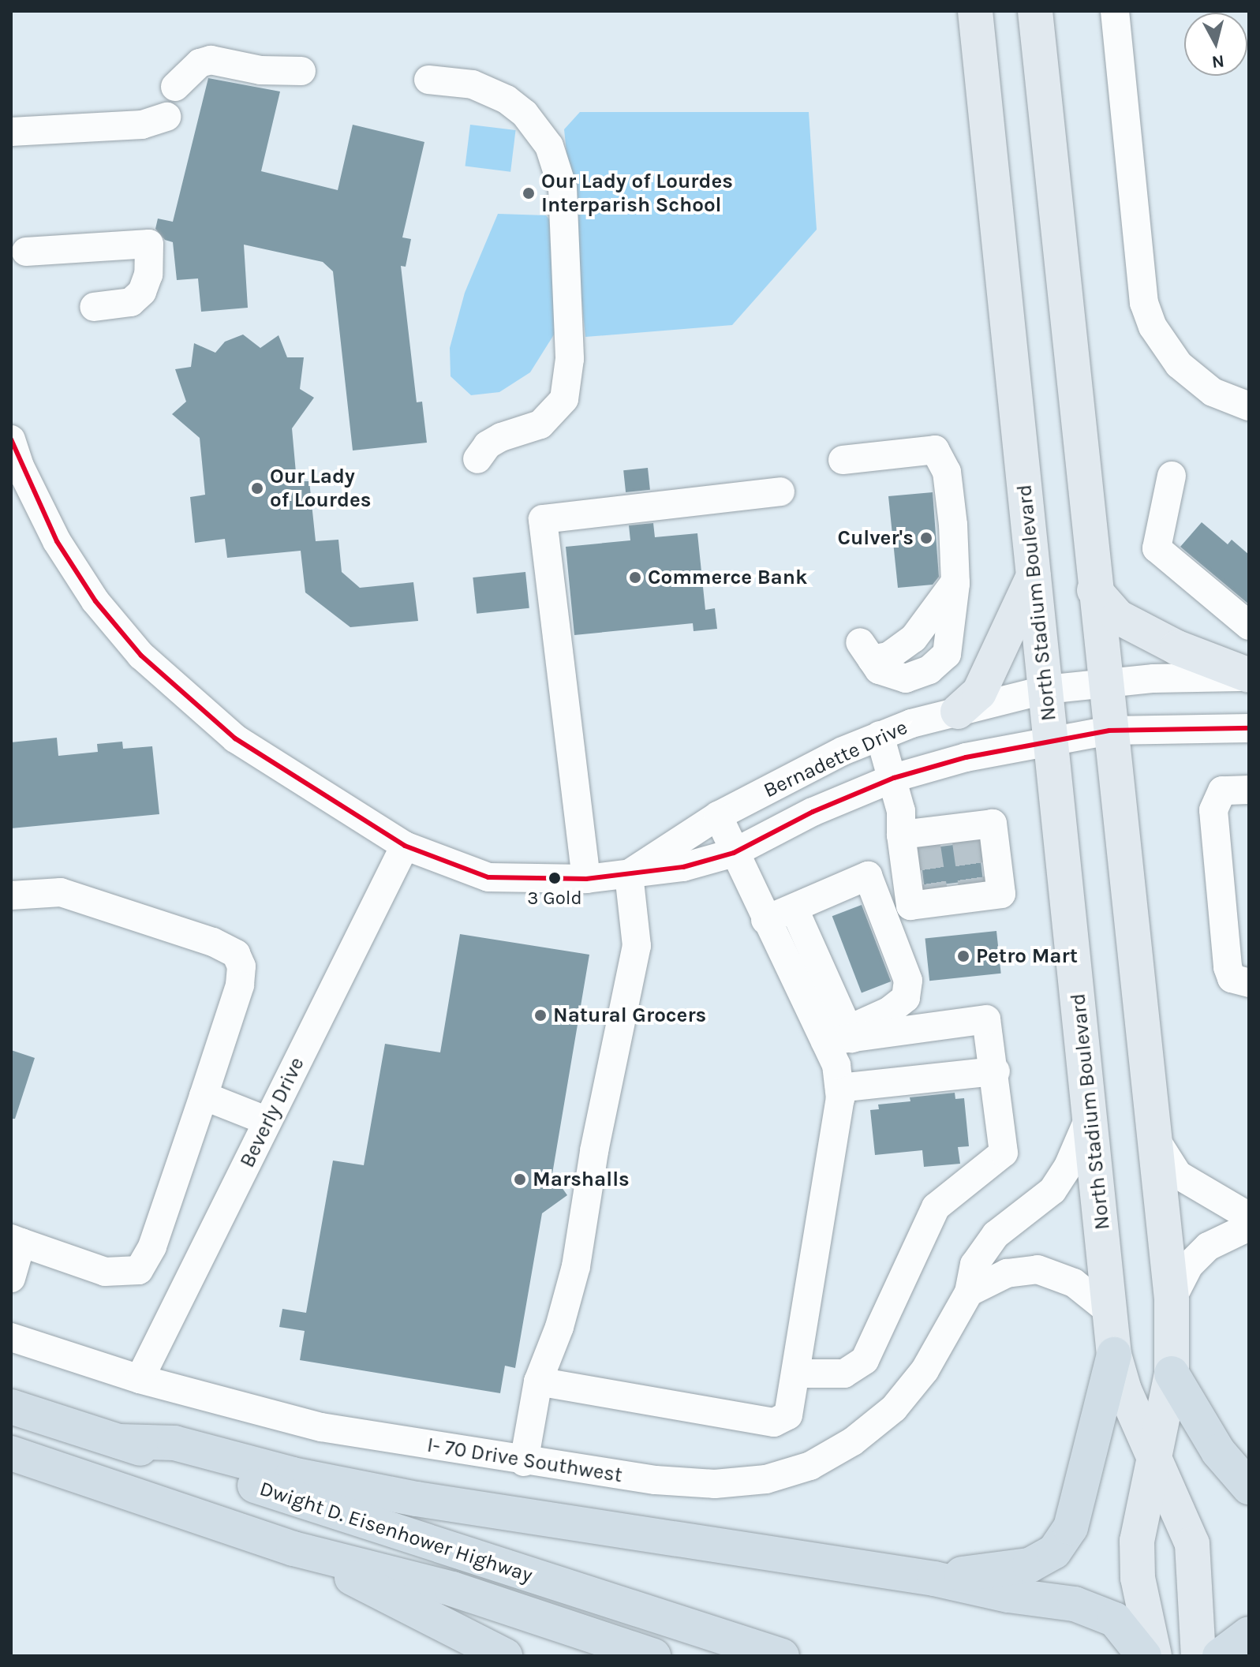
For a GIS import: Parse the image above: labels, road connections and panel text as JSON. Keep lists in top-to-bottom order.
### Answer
{
  "streets": {
    "highway": ["Dwight D. Eisenhower Highway"],
    "main road": ["North Stadium Boulevard"],
    "street": ["Bernadette Drive", "Beverly Drive", "I- 70 Drive Southwest"]
  },
  "crossings": [
    ["North Stadium Boulevard", "Bernadette Drive"],
    ["North Stadium Boulevard", "I- 70 Drive Southwest"],
    ["Bernadette Drive", "Beverly Drive"],
    ["Beverly Drive", "I- 70 Drive Southwest"]
  ],
  "places": [
    "Our Lady of Lourdes Interparish School",
    "Our Lady of Lourdes",
    "Culver's",
    "Commerce Bank",
    "3 Gold",
    "Petro Mart",
    "Natural Grocers",
    "Marshalls"
  ],
  "lines": ["transit line 3"],
  "north": "bottom"
}
